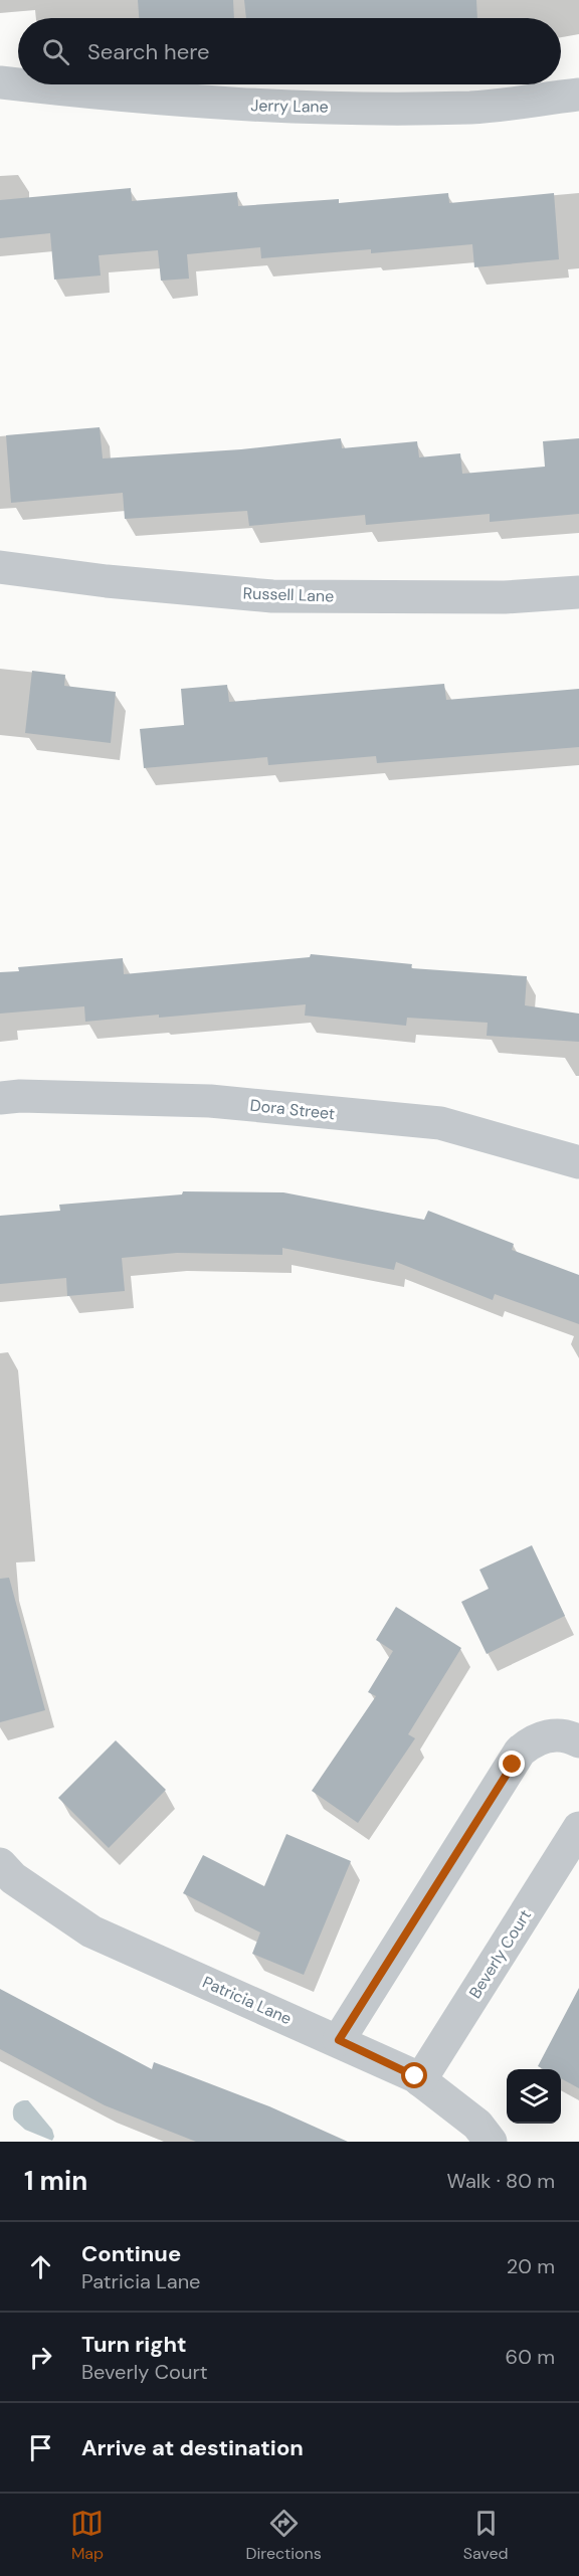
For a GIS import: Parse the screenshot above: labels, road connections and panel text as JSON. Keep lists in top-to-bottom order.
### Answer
{
  "streets": {
    "street": [
      "Jerry Lane",
      "Russell Lane",
      "Dora Street",
      "Beverly Court",
      "Patricia Lane"
    ]
  },
  "crossings": [
    ["Beverly Court", "Patricia Lane"]
  ],
  "page": {
    "search": "Search here",
    "heading": ["1 min", "Walk · 80 m"],
    "list": [
      ["Continue", "Patricia Lane", "20 m"],
      ["Turn right", "Beverly Court", "60 m"],
      "Arrive at destination"
    ],
    "nav": ["Map", "Directions", "Saved"]
  }
}
